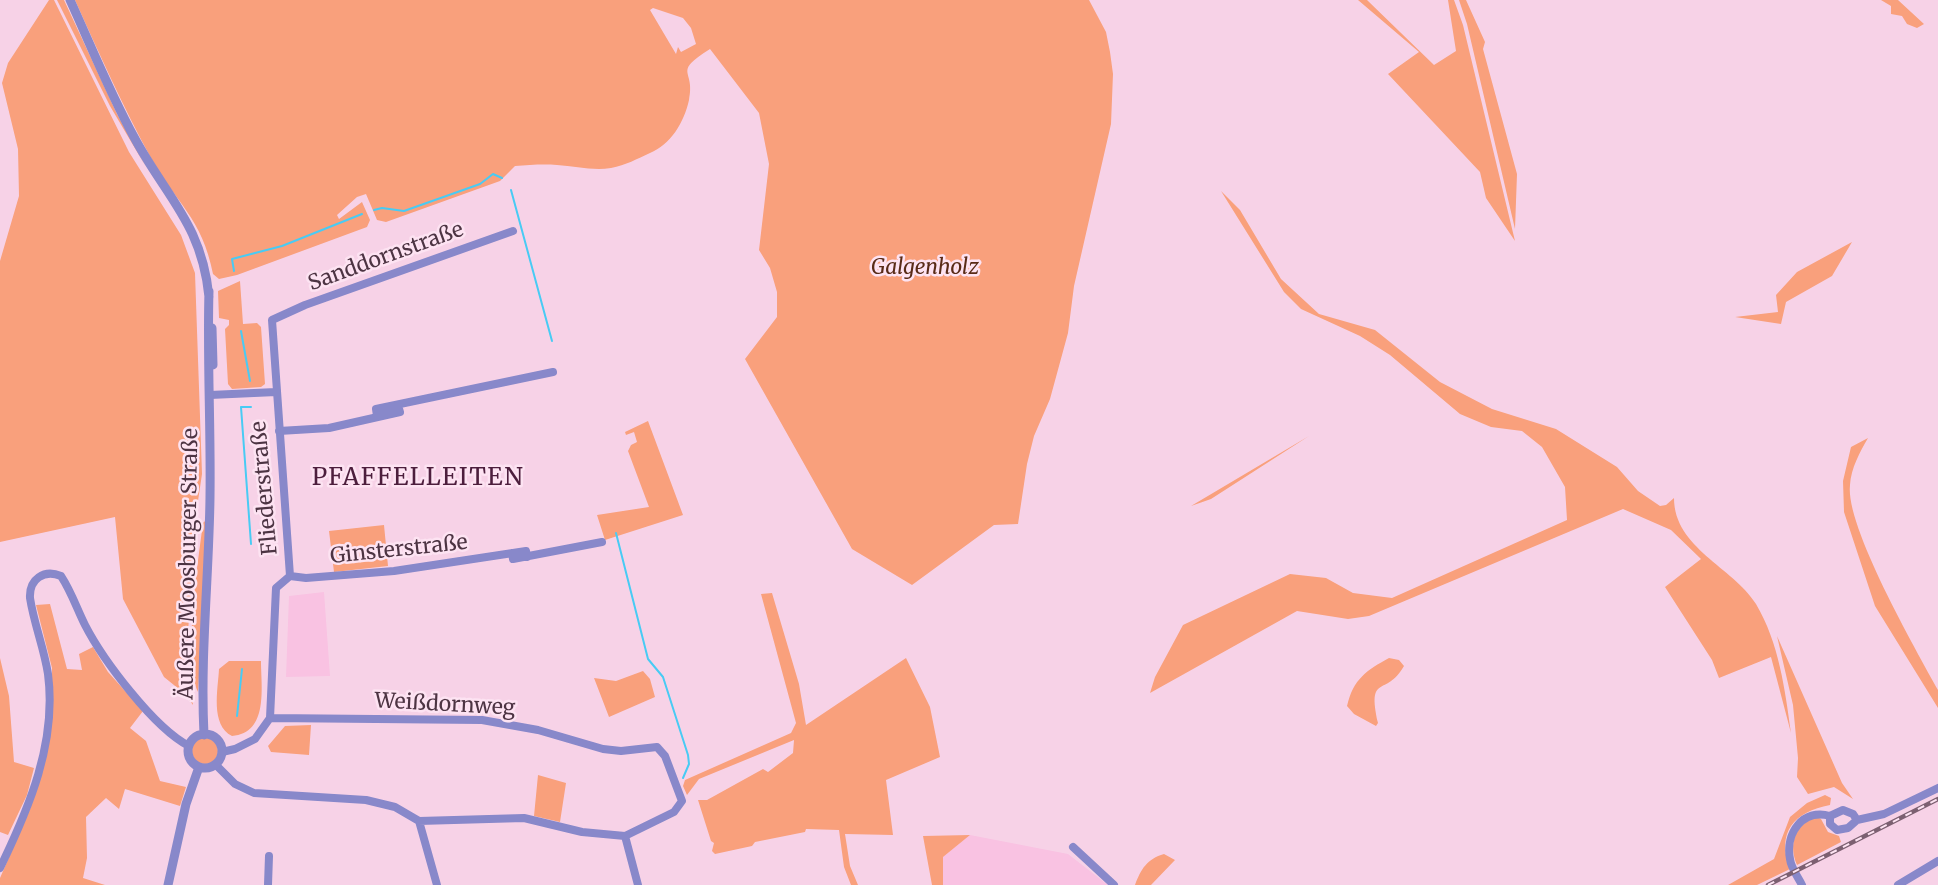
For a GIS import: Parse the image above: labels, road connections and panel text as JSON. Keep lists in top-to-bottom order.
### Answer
{
  "streets": {
    "street": [
      "Sanddornstraße",
      "Fliederstraße",
      "Ginsterstraße",
      "Äußere Moosburger Straße",
      "Weißdornweg"
    ]
  },
  "crossings": [
    ["Sanddornstraße", "Fliederstraße"],
    ["Fliederstraße", "Ginsterstraße"],
    ["Fliederstraße", "Äußere Moosburger Straße"],
    ["Fliederstraße", "Weißdornweg"]
  ],
  "districts": ["PFAFFELLEITEN"],
  "parks": ["Galgenholz"]
}
